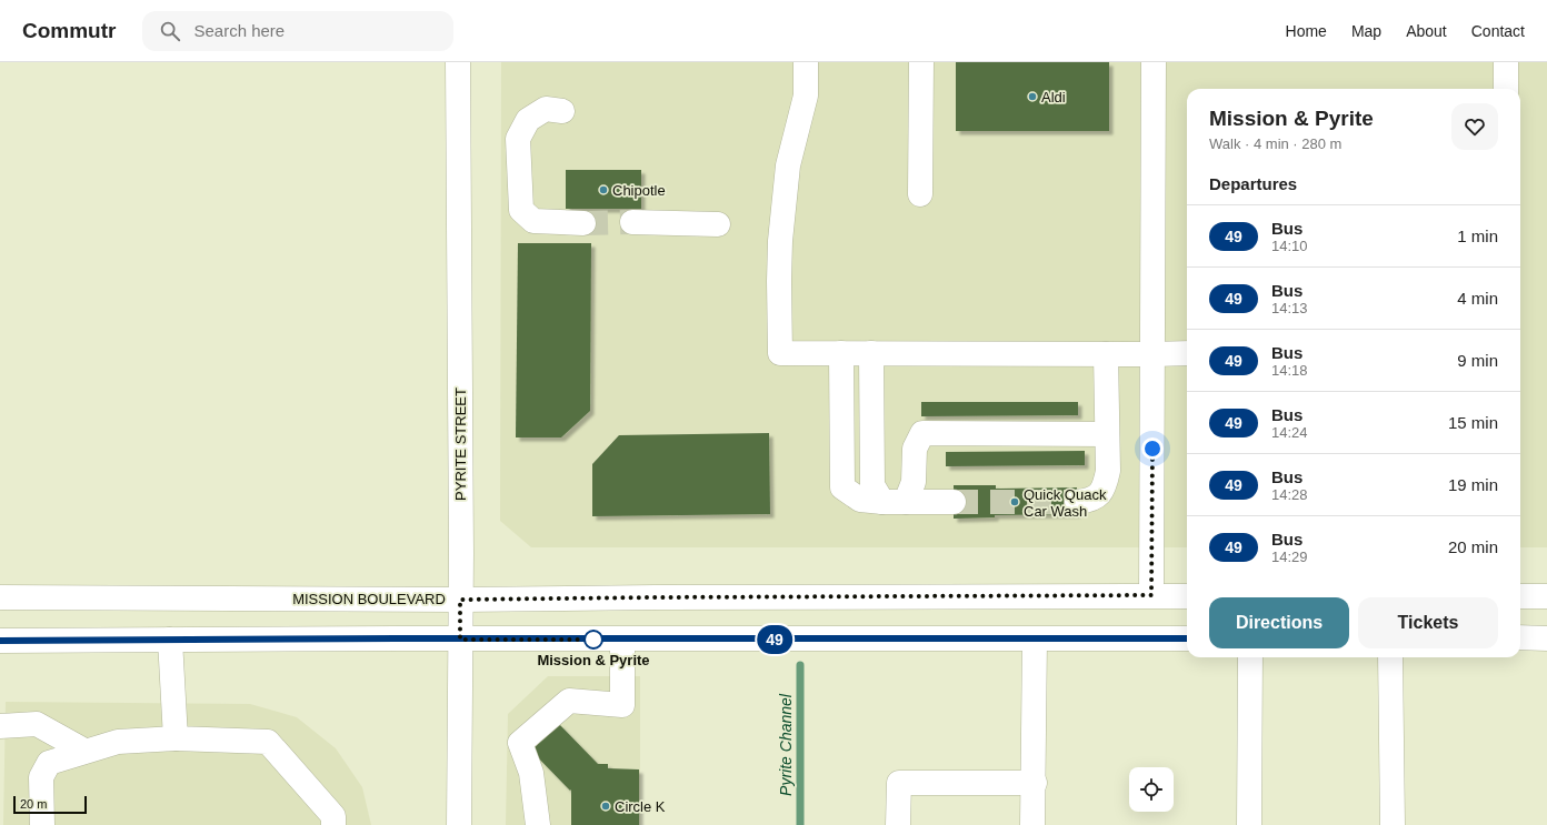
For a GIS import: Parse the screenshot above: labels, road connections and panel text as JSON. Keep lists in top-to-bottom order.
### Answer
{
  "streets": {
    "main road": ["PYRITE STREET", "MISSION BOULEVARD"]
  },
  "crossings": [
    ["PYRITE STREET", "MISSION BOULEVARD"]
  ],
  "water": ["Pyrite Channel"],
  "places": [
    "Aldi",
    "Chipotle",
    "Quick Quack Car Wash",
    "Mission & Pyrite",
    "Circle K"
  ],
  "lines": ["bus line 49"],
  "scale_bar": "20 m",
  "page": {
    "header": "Commutr",
    "search": "Search here",
    "nav": [
      "Home",
      "Map",
      "About",
      "Contact"
    ],
    "on_map": "49",
    "heading": [
      ["Mission & Pyrite", "Walk · 4 min · 280 m"],
      "Departures"
    ],
    "list": [
      {
        "mark": "49",
        "name": "Bus",
        "note": "14:10",
        "value": "1 min"
      },
      {
        "mark": "49",
        "name": "Bus",
        "note": "14:13",
        "value": "4 min"
      },
      {
        "mark": "49",
        "name": "Bus",
        "note": "14:18",
        "value": "9 min"
      },
      {
        "mark": "49",
        "name": "Bus",
        "note": "14:24",
        "value": "15 min"
      },
      {
        "mark": "49",
        "name": "Bus",
        "note": "14:28",
        "value": "19 min"
      },
      {
        "mark": "49",
        "name": "Bus",
        "note": "14:29",
        "value": "20 min"
      }
    ],
    "buttons": ["Directions", "Tickets"],
    "scale": "20 m"
  }
}
